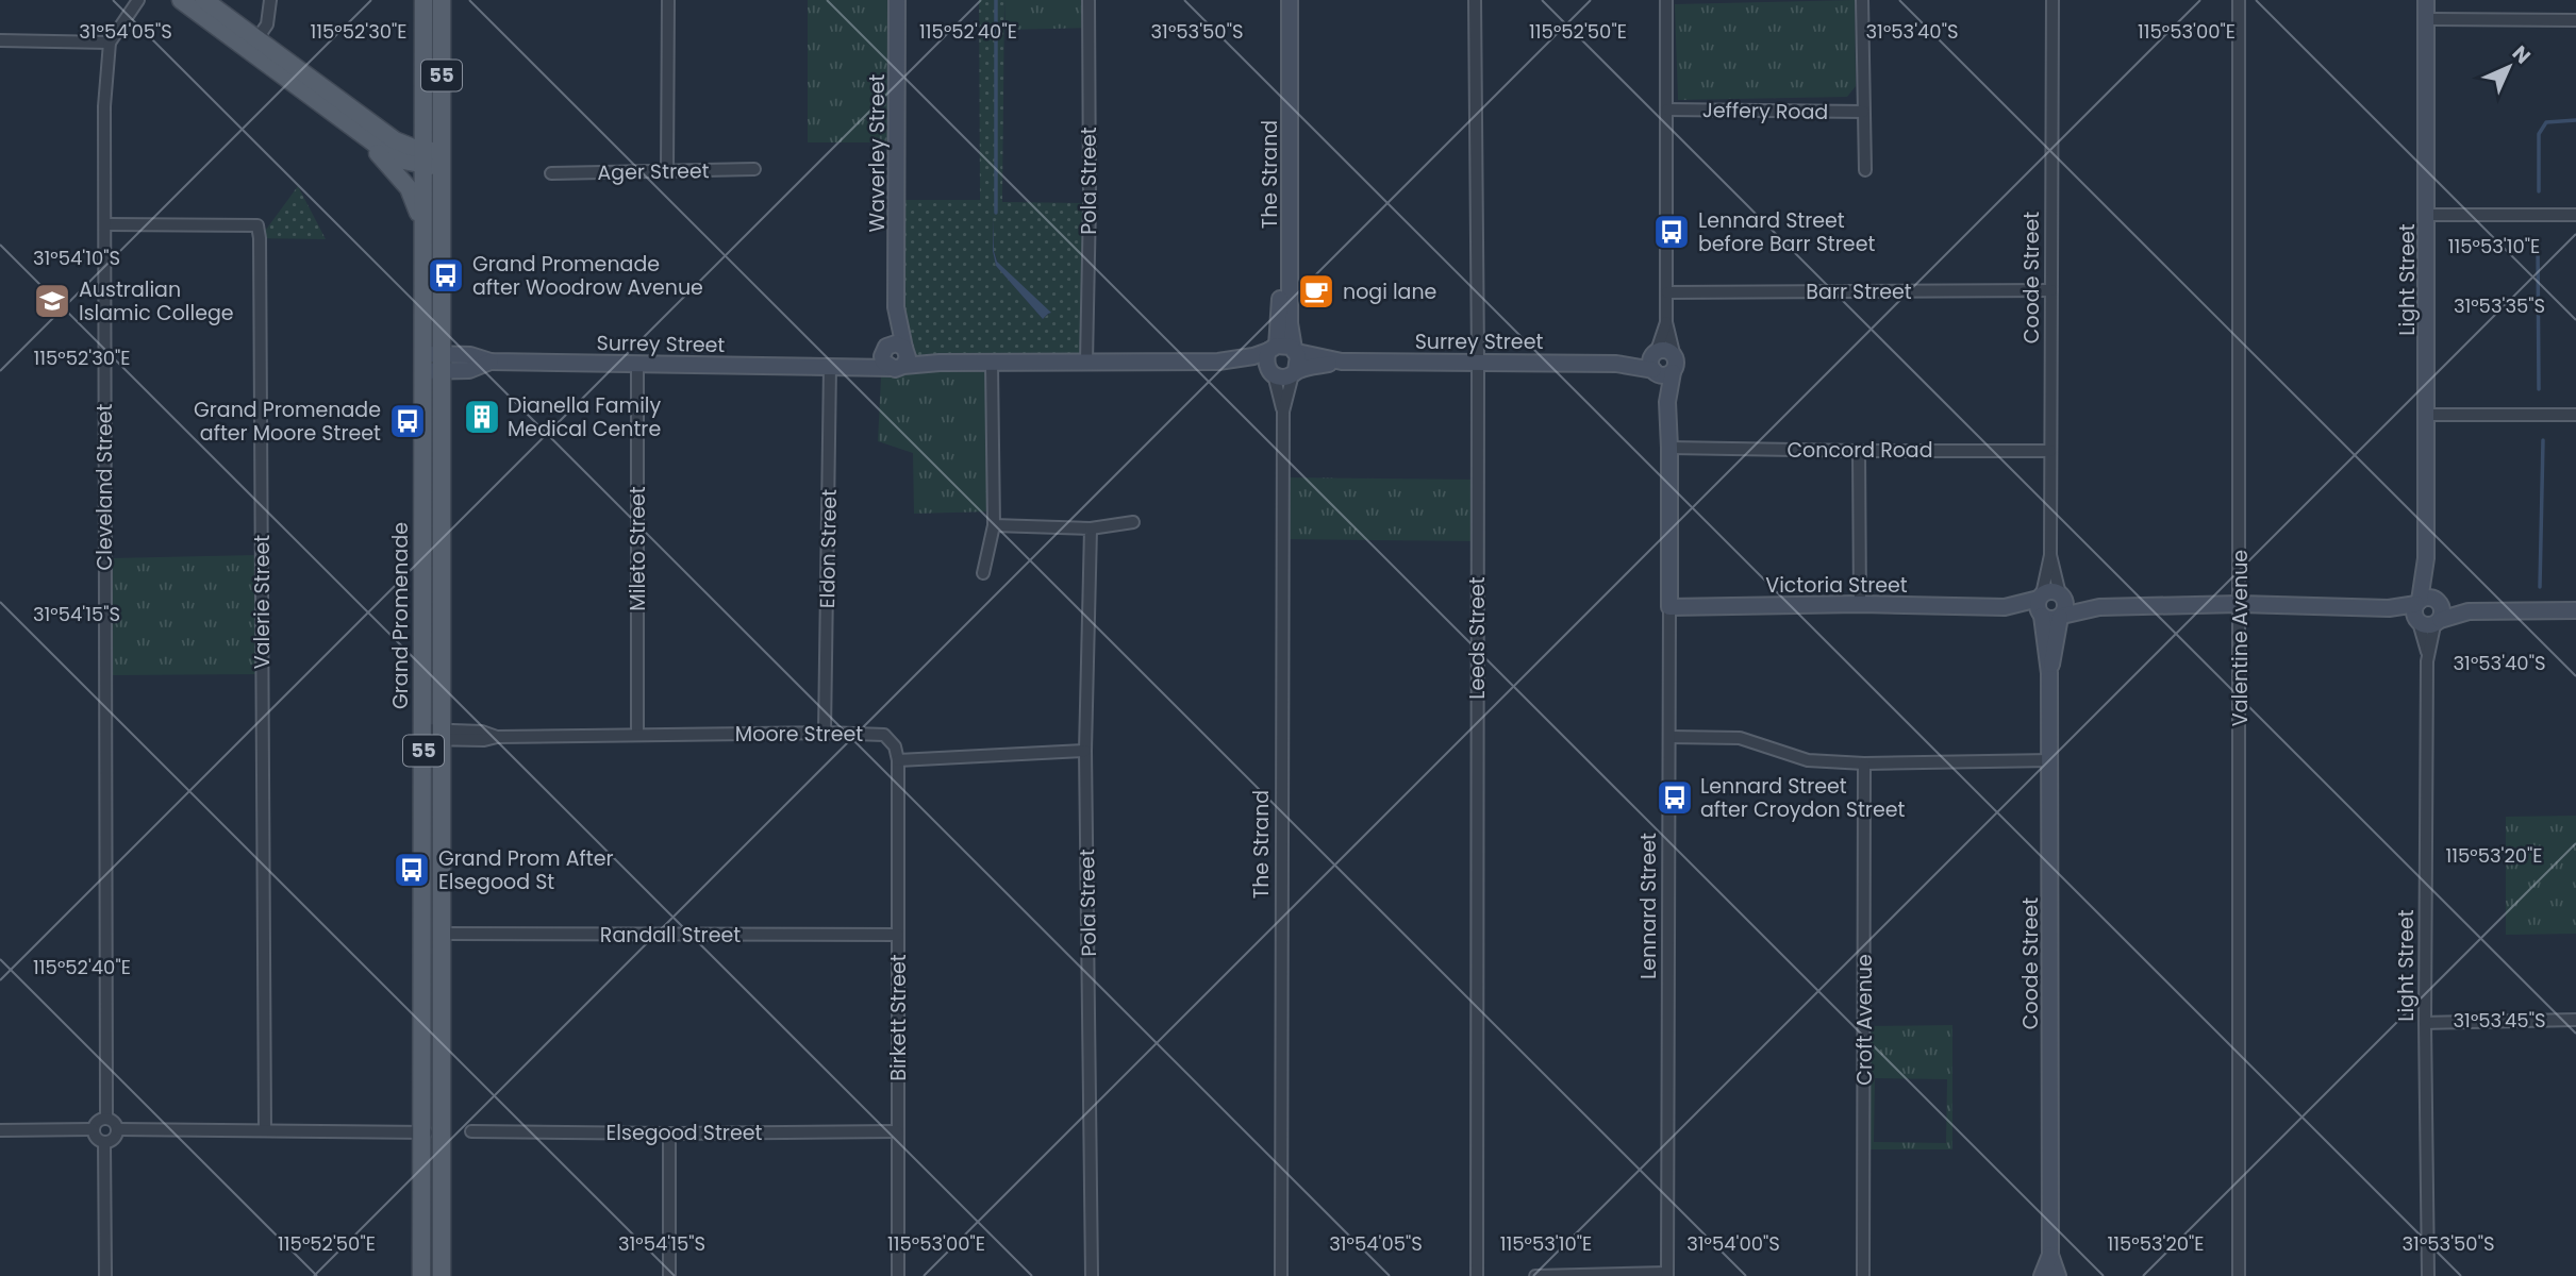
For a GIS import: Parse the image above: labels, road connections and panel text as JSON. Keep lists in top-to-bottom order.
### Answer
{
  "streets": {
    "main road": ["55", "Grand Promenade"],
    "street": [
      "Jeffery Road",
      "Waverley Street",
      "Ager Street",
      "The Strand",
      "Pola Street",
      "Coode Street",
      "Light Street",
      "Barr Street",
      "Surrey Street",
      "Concord Road",
      "Cleveland Street",
      "Mileto Street",
      "Eldon Street",
      "Victoria Street",
      "Valerie Street",
      "Leeds Street",
      "Valentine Avenue",
      "Moore Street",
      "Lennard Street",
      "Randall Street",
      "Birkett Street",
      "Croft Avenue",
      "Elsegood Street"
    ]
  },
  "crossings": [
    ["Jeffery Road", "Lennard Street"],
    ["Waverley Street", "Surrey Street"],
    ["The Strand", "Surrey Street"],
    ["Pola Street", "Surrey Street"],
    ["Coode Street", "Barr Street"],
    ["Coode Street", "Concord Road"],
    ["Coode Street", "Victoria Street"],
    ["Barr Street", "Lennard Street"],
    ["Surrey Street", "Mileto Street"],
    ["Surrey Street", "Eldon Street"],
    ["Surrey Street", "Grand Promenade"],
    ["Surrey Street", "Leeds Street"],
    ["Surrey Street", "Lennard Street"],
    ["Concord Road", "Lennard Street"],
    ["Cleveland Street", "Valerie Street"],
    ["Mileto Street", "Moore Street"],
    ["Eldon Street", "Moore Street"],
    ["Victoria Street", "Lennard Street"],
    ["Grand Promenade", "Moore Street"],
    ["Grand Promenade", "Randall Street"],
    ["Moore Street", "Birkett Street"],
    ["Randall Street", "Birkett Street"],
    ["Birkett Street", "Elsegood Street"]
  ],
  "places": {
    "bus stop": [
      "Lennard Street before Barr Street",
      "Grand Promenade after Woodrow Avenue",
      "Grand Promenade after Moore Street",
      "Lennard Street after Croydon Street",
      "Grand Prom After Elsegood St"
    ],
    "cafe": ["nogi lane"],
    "school or university": ["Australian Islamic College"],
    "building": ["Dianella Family Medical Centre"]
  },
  "north": "top right",
  "coordinates": [
    "31°54'05\"S",
    "115°52'30\"E",
    "115°52'40\"E",
    "31°53'50\"S",
    "115°52'50\"E",
    "31°53'40\"S",
    "115°53'00\"E",
    "115°53'10\"E",
    "31°54'10\"S",
    "31°53'35\"S",
    "31°54'15\"S",
    "115°53'20\"E",
    "31°53'45\"S",
    "31°54'00\"S"
  ]
}
